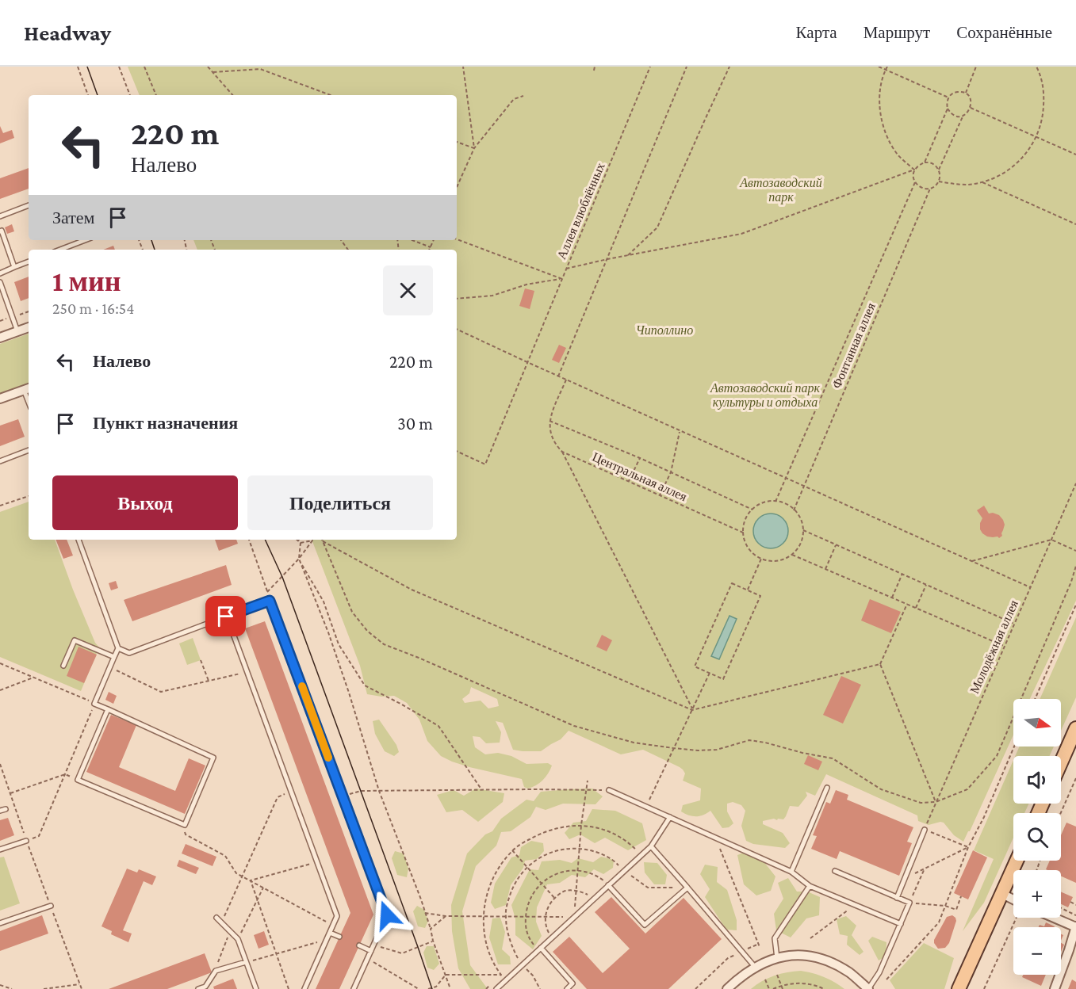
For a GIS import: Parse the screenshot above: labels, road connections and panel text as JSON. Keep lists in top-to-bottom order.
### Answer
{
  "streets": {
    "path": [
      "Аллея влюблённых",
      "Фонтанная аллея",
      "Центральная аллея",
      "Молодёжная аллея"
    ]
  },
  "crossings": [
    ["Фонтанная аллея", "Центральная аллея"]
  ],
  "parks": ["Автозаводский парк", "Чиполлино", "Автозаводский парк культуры и отдыха"],
  "north": "right",
  "page": {
    "header": "Headway",
    "nav": ["Карта", "Маршрут", "Сохранённые"],
    "turn": ["220 m", "Налево"],
    "then": "Затем",
    "heading": ["1 мин", "250 m · 16:54"],
    "list": [
      {
        "name": "Налево",
        "value": "220 m"
      },
      {
        "name": "Пункт назначения",
        "value": "30 m"
      }
    ],
    "buttons": ["Выход", "Поделиться"],
    "map_buttons": ["+", "−"]
  }
}
